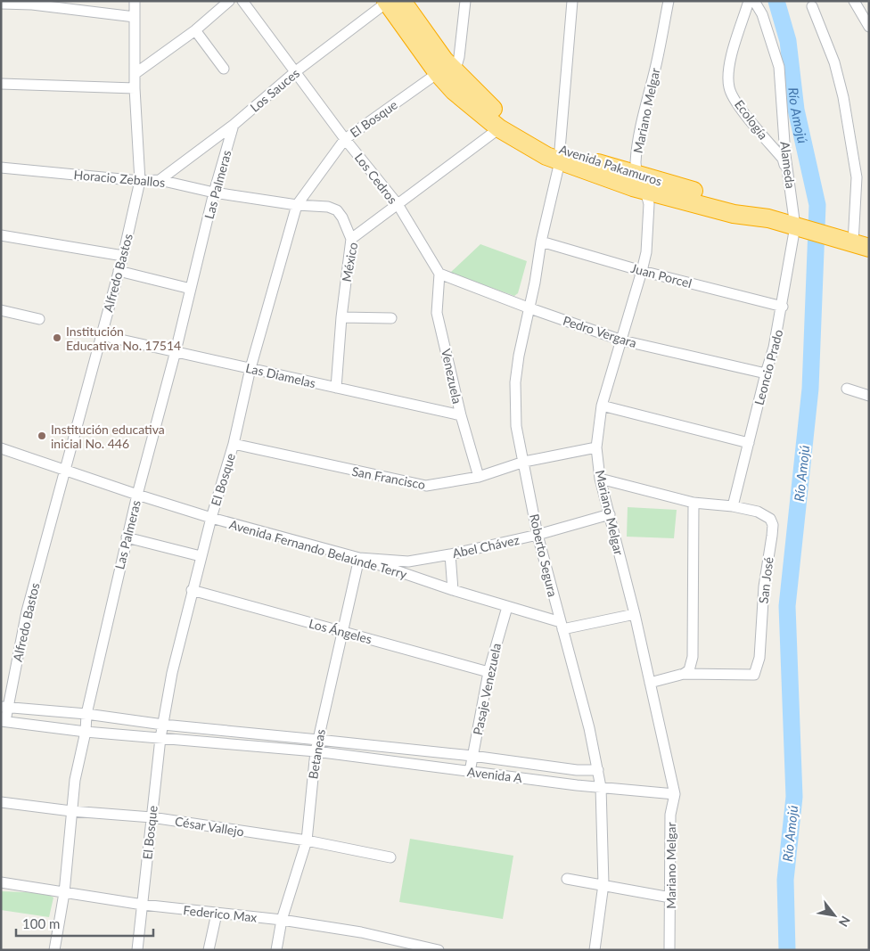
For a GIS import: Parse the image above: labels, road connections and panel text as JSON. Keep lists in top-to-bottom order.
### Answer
{
  "streets": {
    "highway": ["Avenida Pakamuros"],
    "street": [
      "Los Sauces",
      "Mariano Melgar",
      "El Bosque",
      "Ecología",
      "Alameda",
      "Horacio Zeballos",
      "Los Cedros",
      "Las Palmeras",
      "México",
      "Alfredo Bastos",
      "Juan Porcel",
      "Pedro Vergara",
      "Leoncio Prado",
      "Las Diamelas",
      "Venezuela",
      "San Francisco",
      "Abel Chávez",
      "Avenida Fernando Belaúnde Terry",
      "Roberto Segura",
      "San José",
      "Los Ángeles",
      "Pasaje Venezuela",
      "Betaneas",
      "Avenida A",
      "César Vallejo",
      "Federico Max"
    ]
  },
  "crossings": [
    ["Los Sauces", "Horacio Zeballos"],
    ["Los Sauces", "Los Cedros"],
    ["Los Sauces", "Las Palmeras"],
    ["Mariano Melgar", "Juan Porcel"],
    ["Mariano Melgar", "Pedro Vergara"],
    ["Mariano Melgar", "San Francisco"],
    ["Mariano Melgar", "Abel Chávez"],
    ["Mariano Melgar", "Avenida A"],
    ["El Bosque", "Avenida Pakamuros"],
    ["El Bosque", "Horacio Zeballos"],
    ["El Bosque", "Los Cedros"],
    ["El Bosque", "Las Diamelas"],
    ["El Bosque", "San Francisco"],
    ["El Bosque", "Avenida Fernando Belaúnde Terry"],
    ["El Bosque", "Los Ángeles"],
    ["El Bosque", "Avenida A"],
    ["El Bosque", "César Vallejo"],
    ["El Bosque", "Federico Max"],
    ["Ecología", "Alameda"],
    ["Avenida Pakamuros", "Roberto Segura"],
    ["Alameda", "Leoncio Prado"],
    ["Horacio Zeballos", "Las Palmeras"],
    ["Horacio Zeballos", "México"],
    ["Horacio Zeballos", "Alfredo Bastos"],
    ["Los Cedros", "México"],
    ["Los Cedros", "Pedro Vergara"],
    ["Los Cedros", "Venezuela"],
    ["Las Palmeras", "Las Diamelas"],
    ["Las Palmeras", "Avenida Fernando Belaúnde Terry"],
    ["Las Palmeras", "Avenida A"],
    ["Las Palmeras", "César Vallejo"],
    ["Las Palmeras", "Federico Max"],
    ["México", "Las Diamelas"],
    ["Alfredo Bastos", "Las Diamelas"],
    ["Alfredo Bastos", "Avenida Fernando Belaúnde Terry"],
    ["Alfredo Bastos", "Avenida A"],
    ["Juan Porcel", "Leoncio Prado"],
    ["Juan Porcel", "Roberto Segura"],
    ["Pedro Vergara", "Leoncio Prado"],
    ["Pedro Vergara", "Venezuela"],
    ["Pedro Vergara", "Roberto Segura"],
    ["Leoncio Prado", "San José"],
    ["Las Diamelas", "Venezuela"],
    ["Venezuela", "San Francisco"],
    ["San Francisco", "Roberto Segura"],
    ["Abel Chávez", "Avenida Fernando Belaúnde Terry"],
    ["Abel Chávez", "Roberto Segura"],
    ["Abel Chávez", "Betaneas"],
    ["Avenida Fernando Belaúnde Terry", "Roberto Segura"],
    ["Avenida Fernando Belaúnde Terry", "Pasaje Venezuela"],
    ["Avenida Fernando Belaúnde Terry", "Betaneas"],
    ["Roberto Segura", "Avenida A"],
    ["Los Ángeles", "Pasaje Venezuela"],
    ["Los Ángeles", "Betaneas"],
    ["Pasaje Venezuela", "Avenida A"],
    ["Betaneas", "Avenida A"],
    ["Betaneas", "César Vallejo"],
    ["Betaneas", "Federico Max"]
  ],
  "water": ["Río Amojú"],
  "places": ["Institución Educativa No. 17514", "Institución educativa inicial No. 446"],
  "scale_bar": "100 m",
  "north": "bottom right"
}
